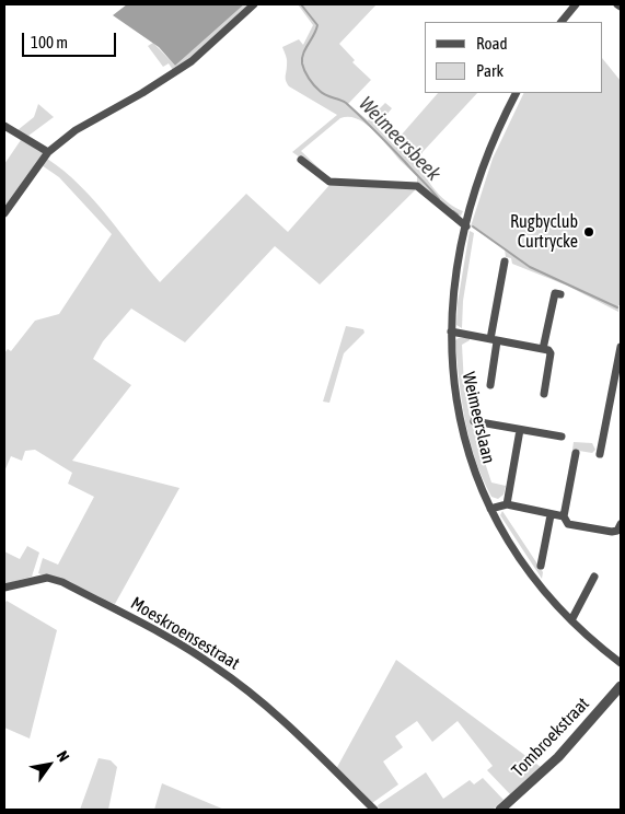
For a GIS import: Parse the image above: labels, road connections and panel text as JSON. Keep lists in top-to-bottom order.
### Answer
{
  "streets": {
    "street": ["Weimeerslaan", "Moeskroensestraat", "Tombroekstraat"]
  },
  "water": ["Weimeersbeek"],
  "places": ["Rugbyclub Curtrycke"],
  "legend": ["Road", "Park"],
  "scale_bar": "100 m",
  "north": "top right"
}
